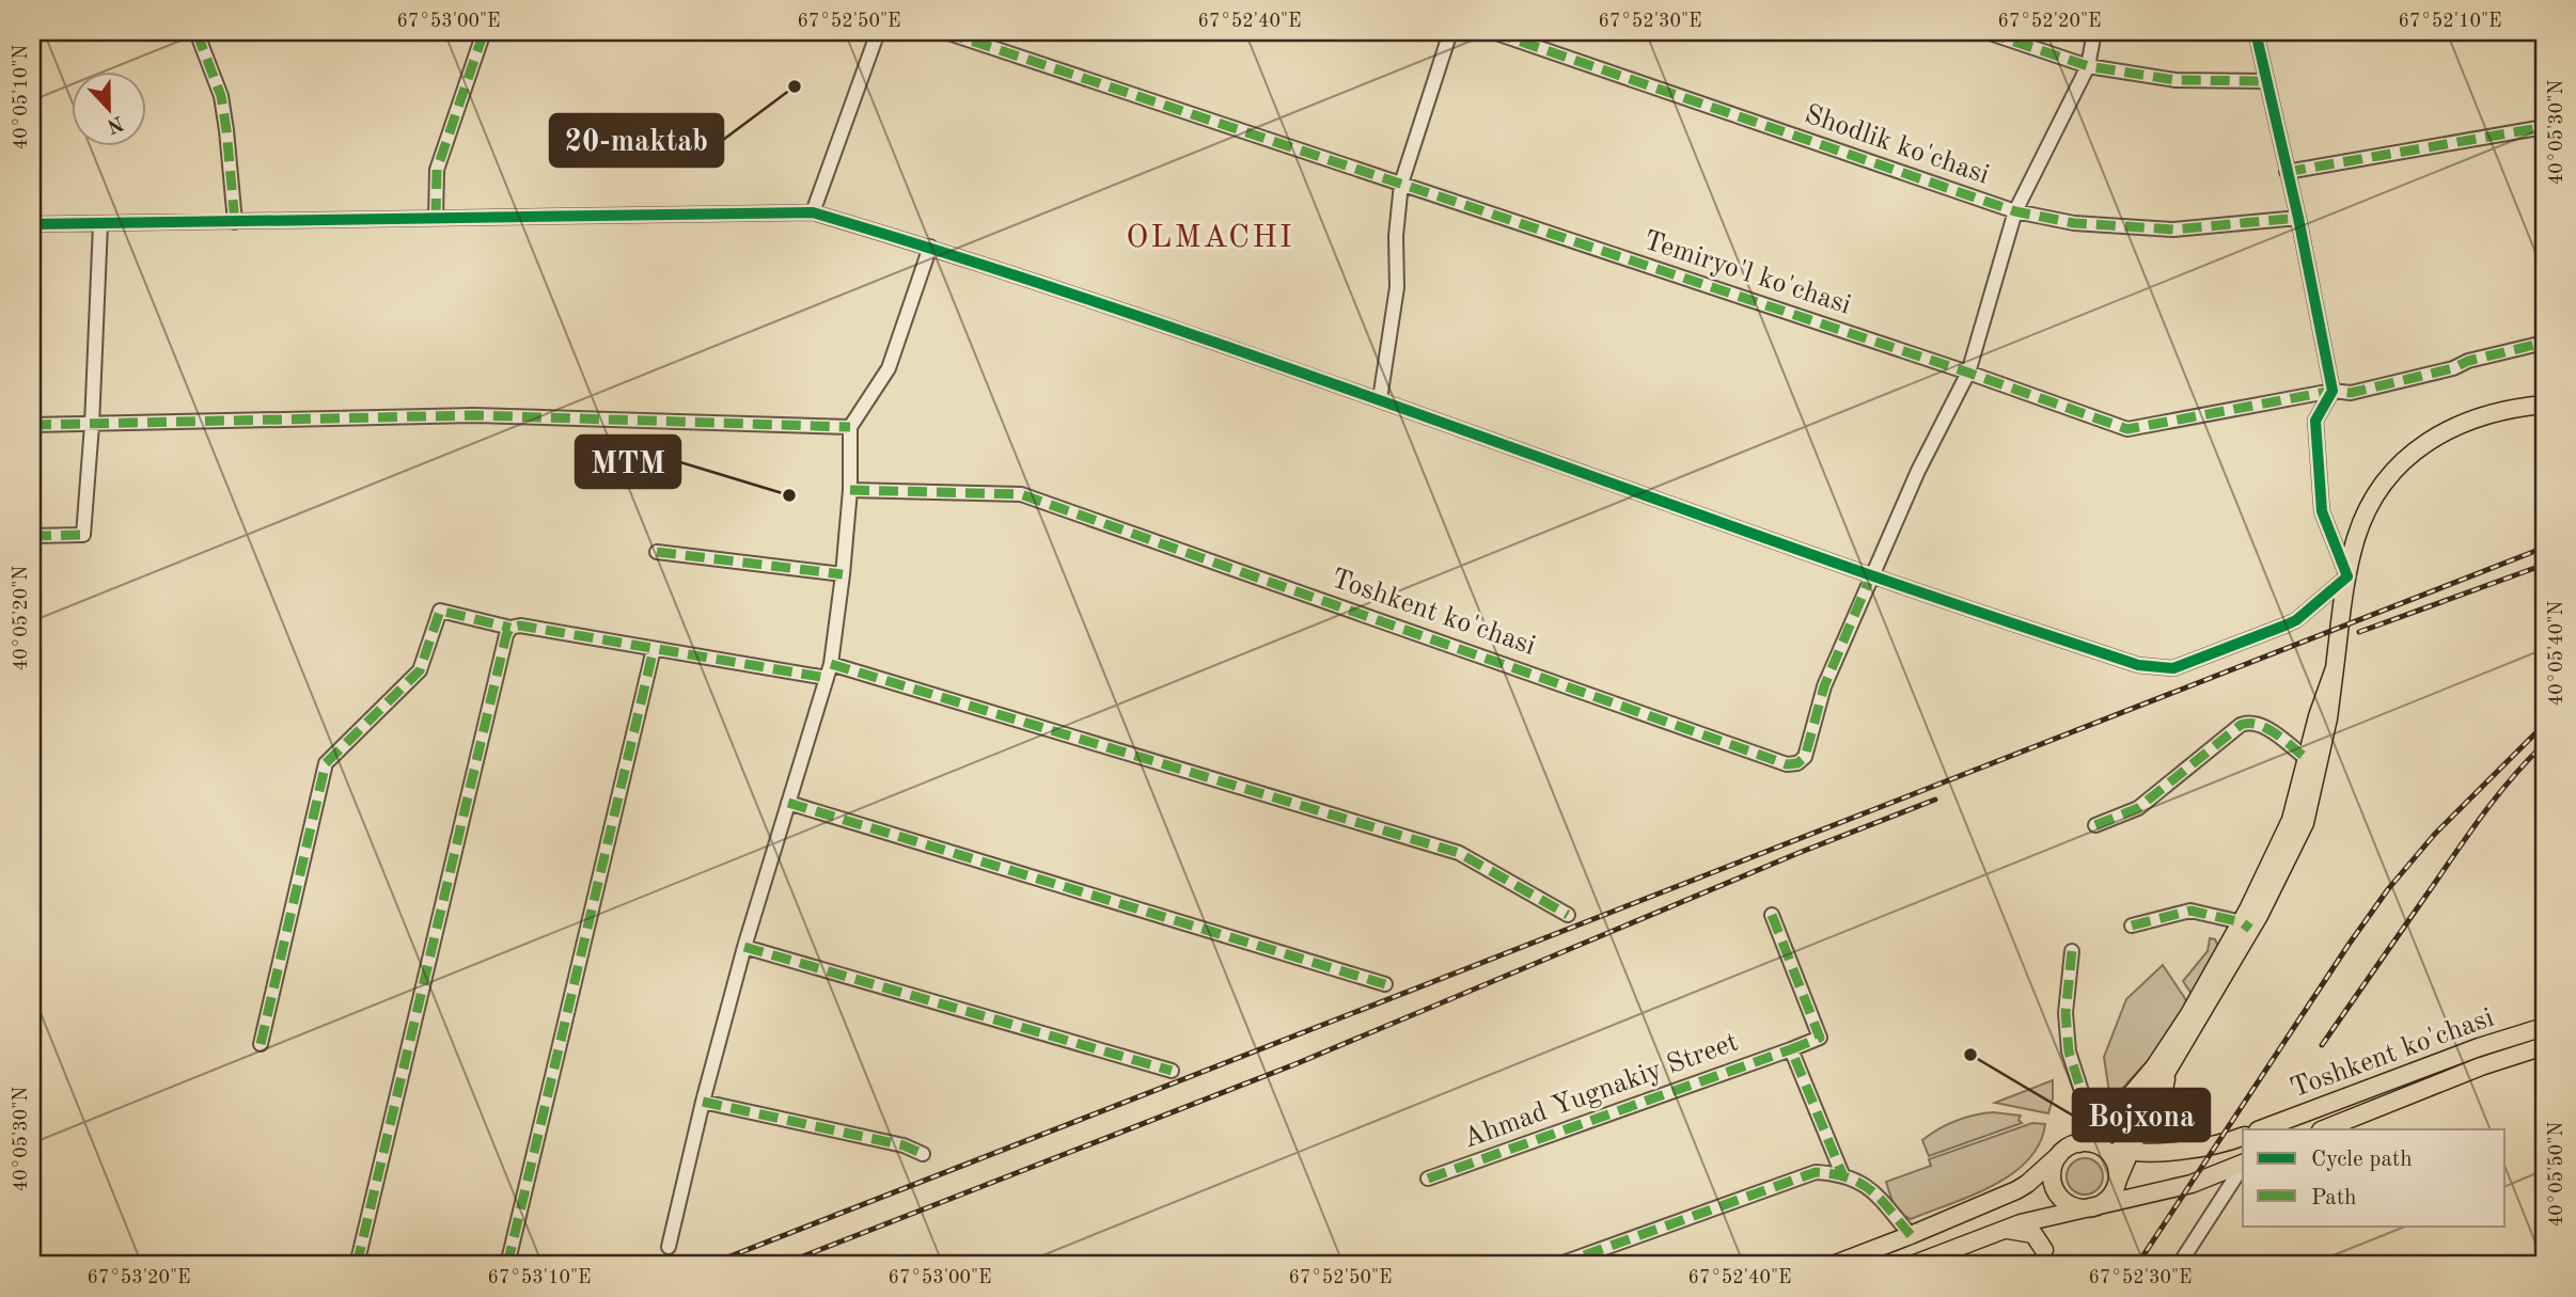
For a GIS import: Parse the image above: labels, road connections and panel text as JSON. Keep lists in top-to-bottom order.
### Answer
{
  "streets": {
    "main road": ["Toshkent ko'chasi"],
    "street": ["Shodlik ko'chasi", "Temiryo'l ko'chasi", "Ahmad Yugnakiy Street"]
  },
  "districts": ["OLMACHI"],
  "places": ["20-maktab", "MTM", "Bojxona"],
  "legend": ["Cycle path", "Path"],
  "north": "bottom",
  "coordinates": [
    "67°53'00\"E",
    "67°52'50\"E",
    "67°52'40\"E",
    "67°52'30\"E",
    "67°52'20\"E",
    "67°52'10\"E",
    "40°05'10\"N",
    "40°05'30\"N",
    "40°05'20\"N",
    "40°05'40\"N",
    "40°05'50\"N",
    "67°53'20\"E",
    "67°53'10\"E"
  ]
}
